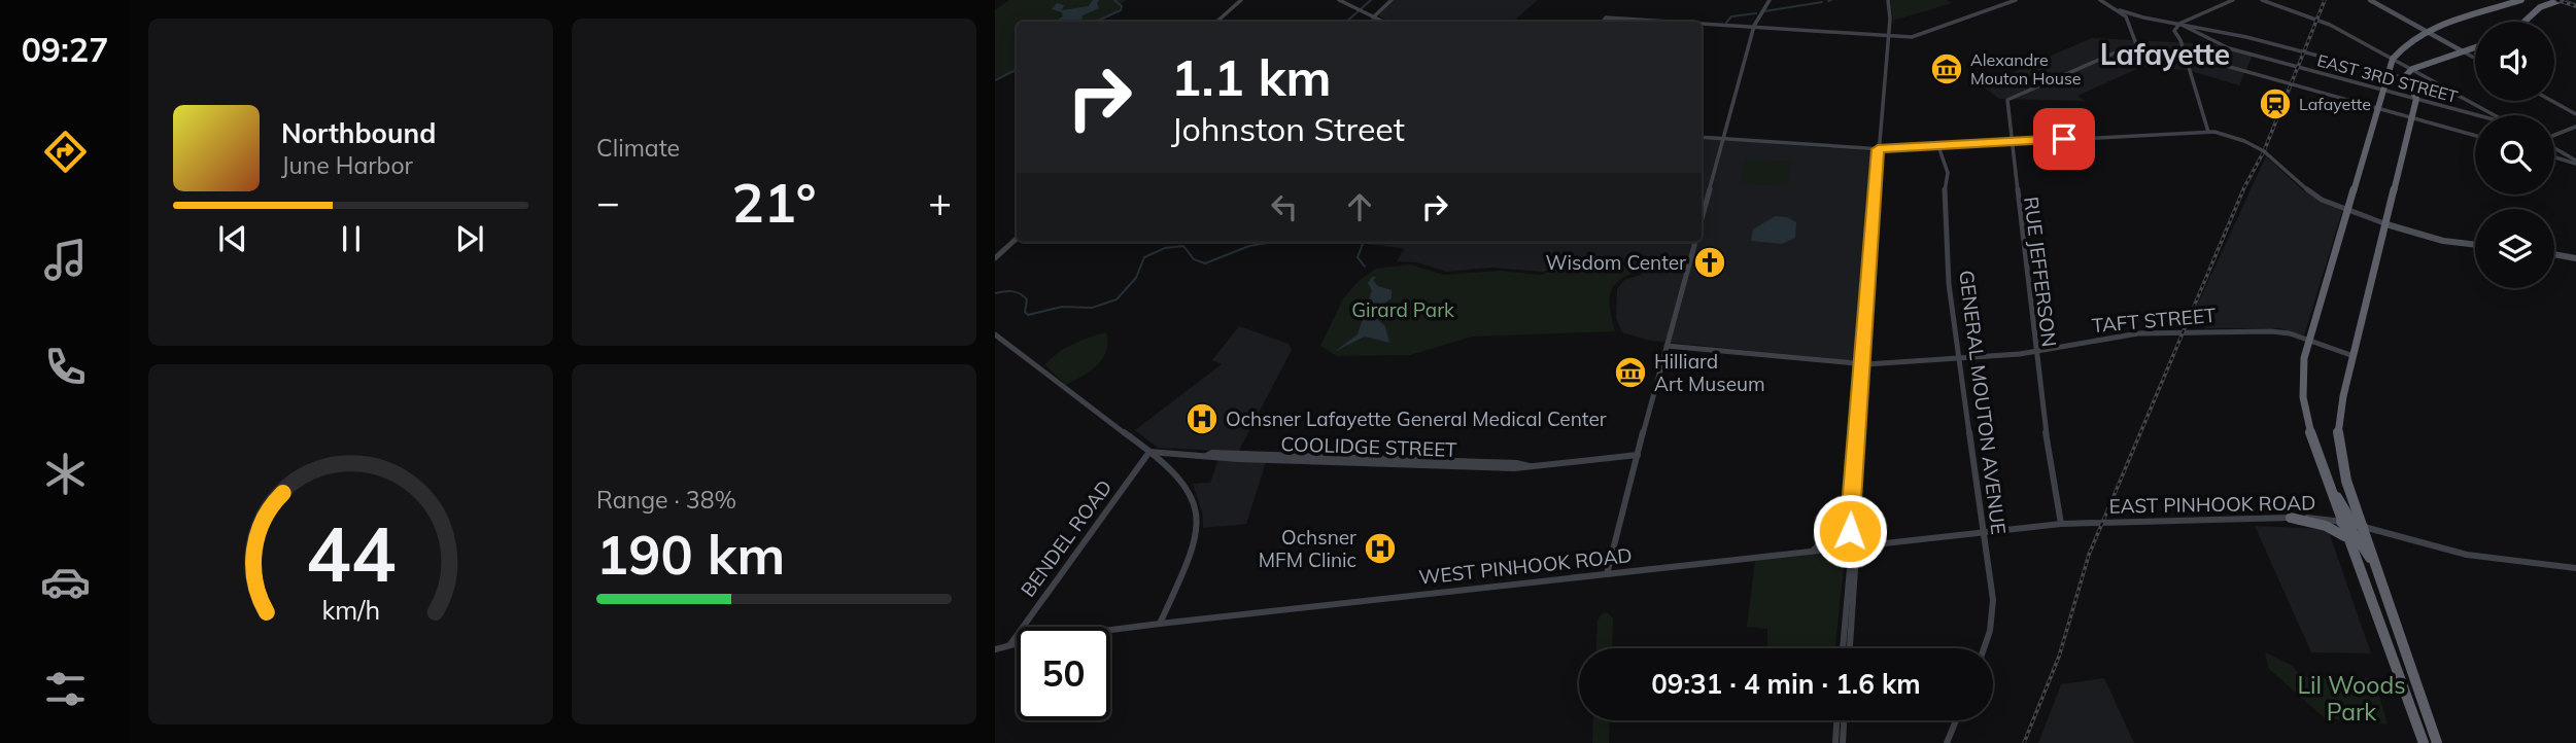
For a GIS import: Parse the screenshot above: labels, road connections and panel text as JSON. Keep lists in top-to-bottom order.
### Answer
{
  "streets": {
    "street": [
      "EAST 3RD STREET",
      "RUE JEFFERSON",
      "TAFT STREET",
      "GENERAL MOUTON AVENUE",
      "COOLIDGE STREET",
      "EAST PINHOOK ROAD",
      "BENDEL ROAD",
      "WEST PINHOOK ROAD"
    ]
  },
  "crossings": [
    ["RUE JEFFERSON", "TAFT STREET"],
    ["RUE JEFFERSON", "EAST PINHOOK ROAD"],
    ["RUE JEFFERSON", "WEST PINHOOK ROAD"],
    ["TAFT STREET", "GENERAL MOUTON AVENUE"],
    ["GENERAL MOUTON AVENUE", "WEST PINHOOK ROAD"],
    ["COOLIDGE STREET", "BENDEL ROAD"],
    ["EAST PINHOOK ROAD", "WEST PINHOOK ROAD"],
    ["BENDEL ROAD", "WEST PINHOOK ROAD"]
  ],
  "districts": ["Lafayette"],
  "parks": ["Girard Park", "Lil Woods Park"],
  "places": {
    "museum": ["Alexandre Mouton House", "Hilliard Art Museum"],
    "station": ["Lafayette"],
    "church": ["Wisdom Center"],
    "hospital": ["Ochsner Lafayette General Medical Center", "Ochsner MFM Clinic"]
  },
  "page": {
    "tabs": "09:27",
    "tile": [
      "Climate",
      ["Range · 38%", "190 km"]
    ],
    "turn": ["1.1 km", "Johnston Street"],
    "song": ["Northbound", "June Harbor"],
    "heat": ["−", "21°", "+"],
    "limit": "50",
    "trip": "09:31 · 4 min · 1.6 km",
    "gauge": ["44", "km/h"]
  }
}
